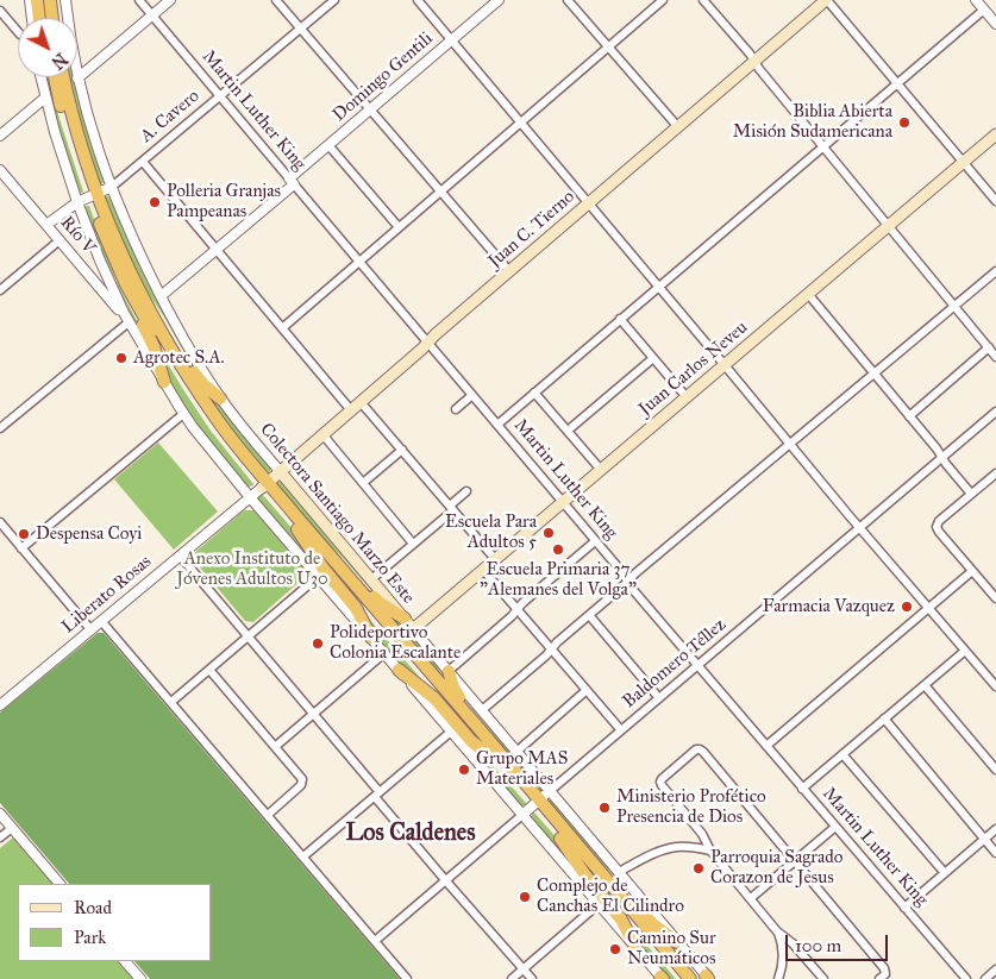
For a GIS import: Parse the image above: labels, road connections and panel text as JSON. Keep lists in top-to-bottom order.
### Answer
{
  "streets": {
    "main road": ["Juan C. Tierno", "Juan Carlos Neveu", "Colectora Santiago Marzo Este"],
    "street": [
      "Domingo Gentili",
      "Martin Luther King",
      "A. Cavero",
      "Río V",
      "Liberato Rosas",
      "Baldomero Téllez"
    ]
  },
  "crossings": [
    ["Domingo Gentili", "Martin Luther King"],
    ["Domingo Gentili", "Colectora Santiago Marzo Este"],
    ["Martin Luther King", "A. Cavero"],
    ["Martin Luther King", "Juan C. Tierno"],
    ["Martin Luther King", "Juan Carlos Neveu"],
    ["Martin Luther King", "Baldomero Téllez"],
    ["A. Cavero", "Río V"],
    ["A. Cavero", "Colectora Santiago Marzo Este"],
    ["Juan C. Tierno", "Colectora Santiago Marzo Este"],
    ["Juan C. Tierno", "Liberato Rosas"],
    ["Juan Carlos Neveu", "Colectora Santiago Marzo Este"],
    ["Colectora Santiago Marzo Este", "Baldomero Téllez"]
  ],
  "districts": ["Los Caldenes"],
  "parks": ["Anexo Instituto de Jóvenes Adultos U30"],
  "places": [
    "Biblia Abierta Misión Sudamericana",
    "Polleria Granjas Pampeanas",
    "Agrotec S.A.",
    "Escuela Para Adultos 5",
    "Despensa Coyi",
    "Escuela Primaria 37 \"Alemanes del Volga\"",
    "Farmacia Vazquez",
    "Polideportivo Colonia Escalante",
    "Grupo MAS Materiales",
    "Ministerio Profético Presencia de Dios",
    "Parroquia Sagrado Corazon de Jesus",
    "Complejo de Canchas El Cilindro",
    "Camino Sur Neumáticos"
  ],
  "legend": ["Road", "Park"],
  "scale_bar": "100 m",
  "north": "bottom right"
}
